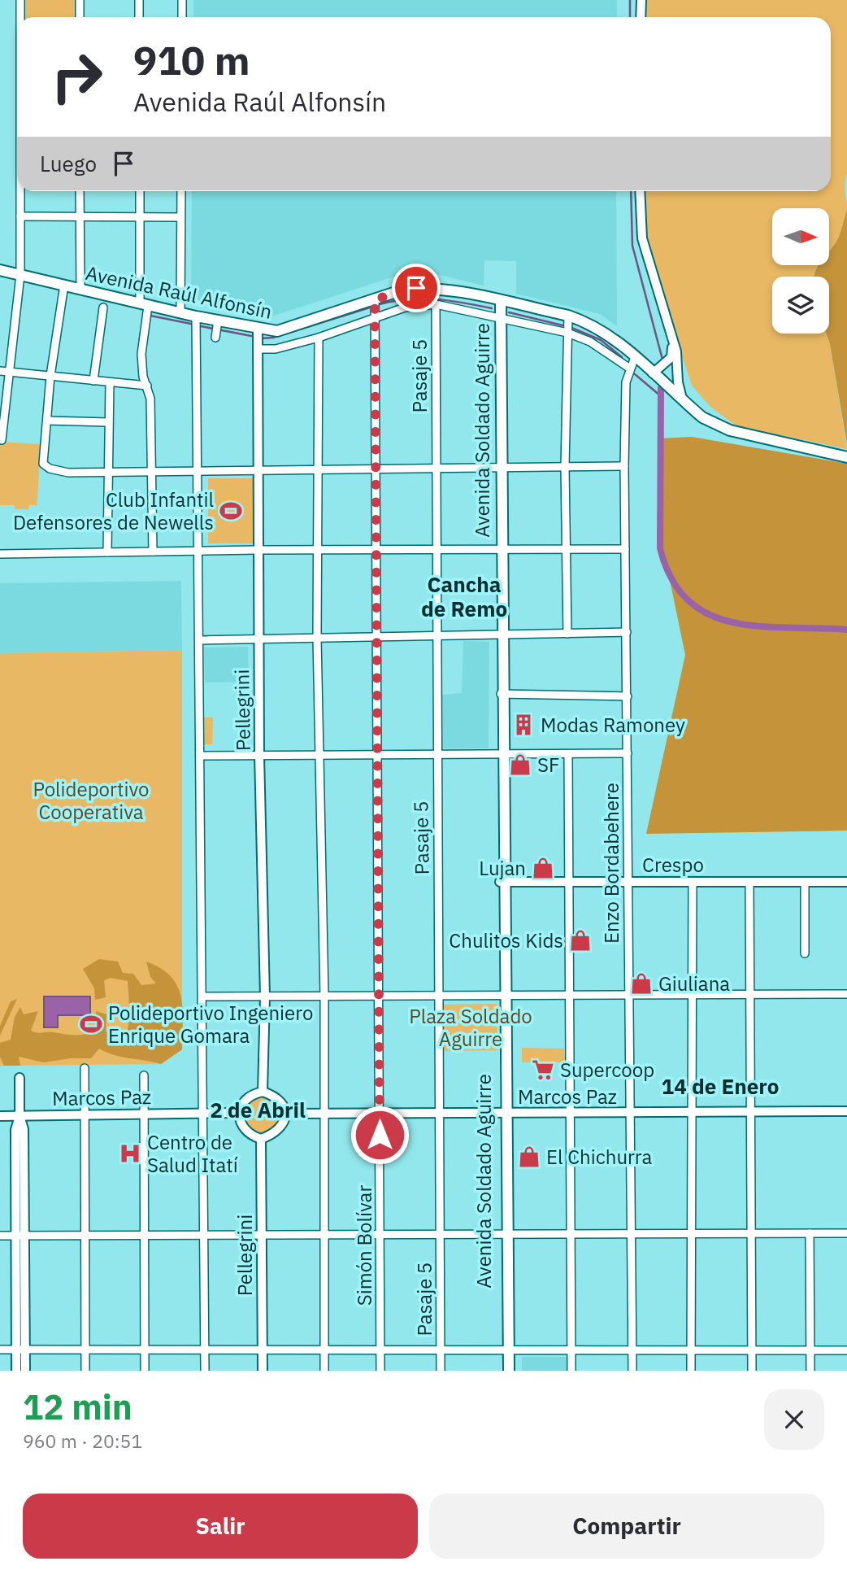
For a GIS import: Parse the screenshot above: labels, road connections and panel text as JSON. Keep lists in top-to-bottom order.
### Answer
{
  "streets": {
    "main road": ["Avenida Raúl Alfonsín", "Avenida Soldado Aguirre"],
    "street": [
      "Pasaje 5",
      "Pellegrini",
      "Enzo Bordabehere",
      "Crespo",
      "Marcos Paz",
      "Simón Bolívar"
    ]
  },
  "crossings": [
    ["Avenida Raúl Alfonsín", "Avenida Soldado Aguirre"],
    ["Avenida Raúl Alfonsín", "Pellegrini"],
    ["Avenida Raúl Alfonsín", "Enzo Bordabehere"],
    ["Avenida Raúl Alfonsín", "Simón Bolívar"],
    ["Pasaje 5", "Marcos Paz"],
    ["Avenida Soldado Aguirre", "Crespo"],
    ["Avenida Soldado Aguirre", "Marcos Paz"],
    ["Pellegrini", "Marcos Paz"],
    ["Enzo Bordabehere", "Crespo"],
    ["Enzo Bordabehere", "Marcos Paz"],
    ["Marcos Paz", "Simón Bolívar"]
  ],
  "districts": ["Cancha de Remo", "14 de Enero", "2 de Abril"],
  "parks": ["Polideportivo Cooperativa", "Plaza Soldado Aguirre"],
  "places": {
    "sports": ["Club Infantil Defensores de Newells", "Polideportivo Ingeniero Enrique Gomara"],
    "building": ["Modas Ramoney"],
    "shop": [
      "SF",
      "Lujan",
      "Chulitos Kids",
      "Giuliana",
      "El Chichurra"
    ],
    "supermarket": ["Supercoop"],
    "hospital": ["Centro de Salud Itatí"]
  },
  "north": "right",
  "page": {
    "turn": ["910 m", "Avenida Raúl Alfonsín"],
    "then": "Luego",
    "heading": ["12 min", "960 m · 20:51"],
    "buttons": ["Salir", "Compartir"]
  }
}
